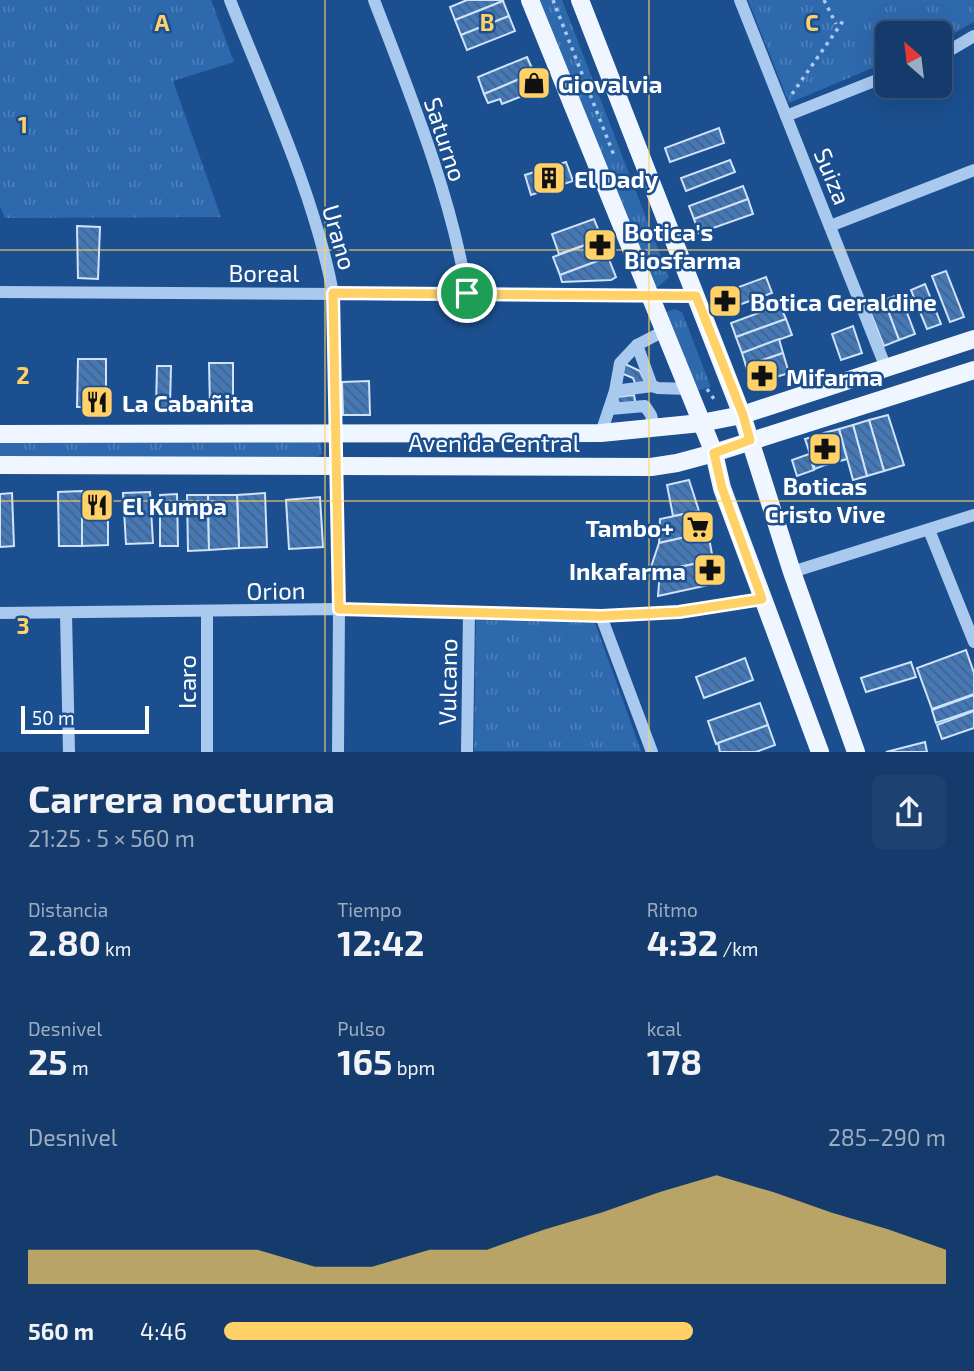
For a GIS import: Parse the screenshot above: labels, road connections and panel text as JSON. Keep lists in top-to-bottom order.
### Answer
{
  "streets": {
    "main road": ["Avenida Central"],
    "street": [
      "Saturno",
      "Suiza",
      "Urano",
      "Boreal",
      "Orion",
      "Icaro",
      "Vulcano"
    ]
  },
  "crossings": [
    ["Saturno", "Boreal"],
    ["Suiza", "Avenida Central"],
    ["Urano", "Boreal"],
    ["Urano", "Avenida Central"],
    ["Urano", "Orion"],
    ["Orion", "Icaro"],
    ["Orion", "Vulcano"]
  ],
  "places": {
    "shop": ["Giovalvia"],
    "building": ["El Dady"],
    "pharmacy": [
      "Botica's Biosfarma",
      "Botica Geraldine",
      "Mifarma",
      "Boticas Cristo Vive",
      "Inkafarma"
    ],
    "restaurant": ["La Cabañita", "El Kumpa"],
    "supermarket": ["Tambo+"]
  },
  "scale_bar": "50 m",
  "north": "top left",
  "page": {
    "scale": "50 m",
    "heading": ["Carrera nocturna", "21:25 · 5 × 560 m"],
    "stats": [
      ["Distancia", "2.80 km"],
      ["Tiempo", "12:42"],
      ["Ritmo", "4:32 /km"],
      ["Desnivel", "25 m"],
      ["Pulso", "165 bpm"],
      ["kcal", "178"]
    ],
    "chart": ["Desnivel", "285–290 m"],
    "list": [
      {
        "name": "560 m",
        "note": "4:46"
      }
    ]
  },
  "grid": {
    "columns": ["A", "B", "C"],
    "rows": ["1", "2", "3"]
  }
}
